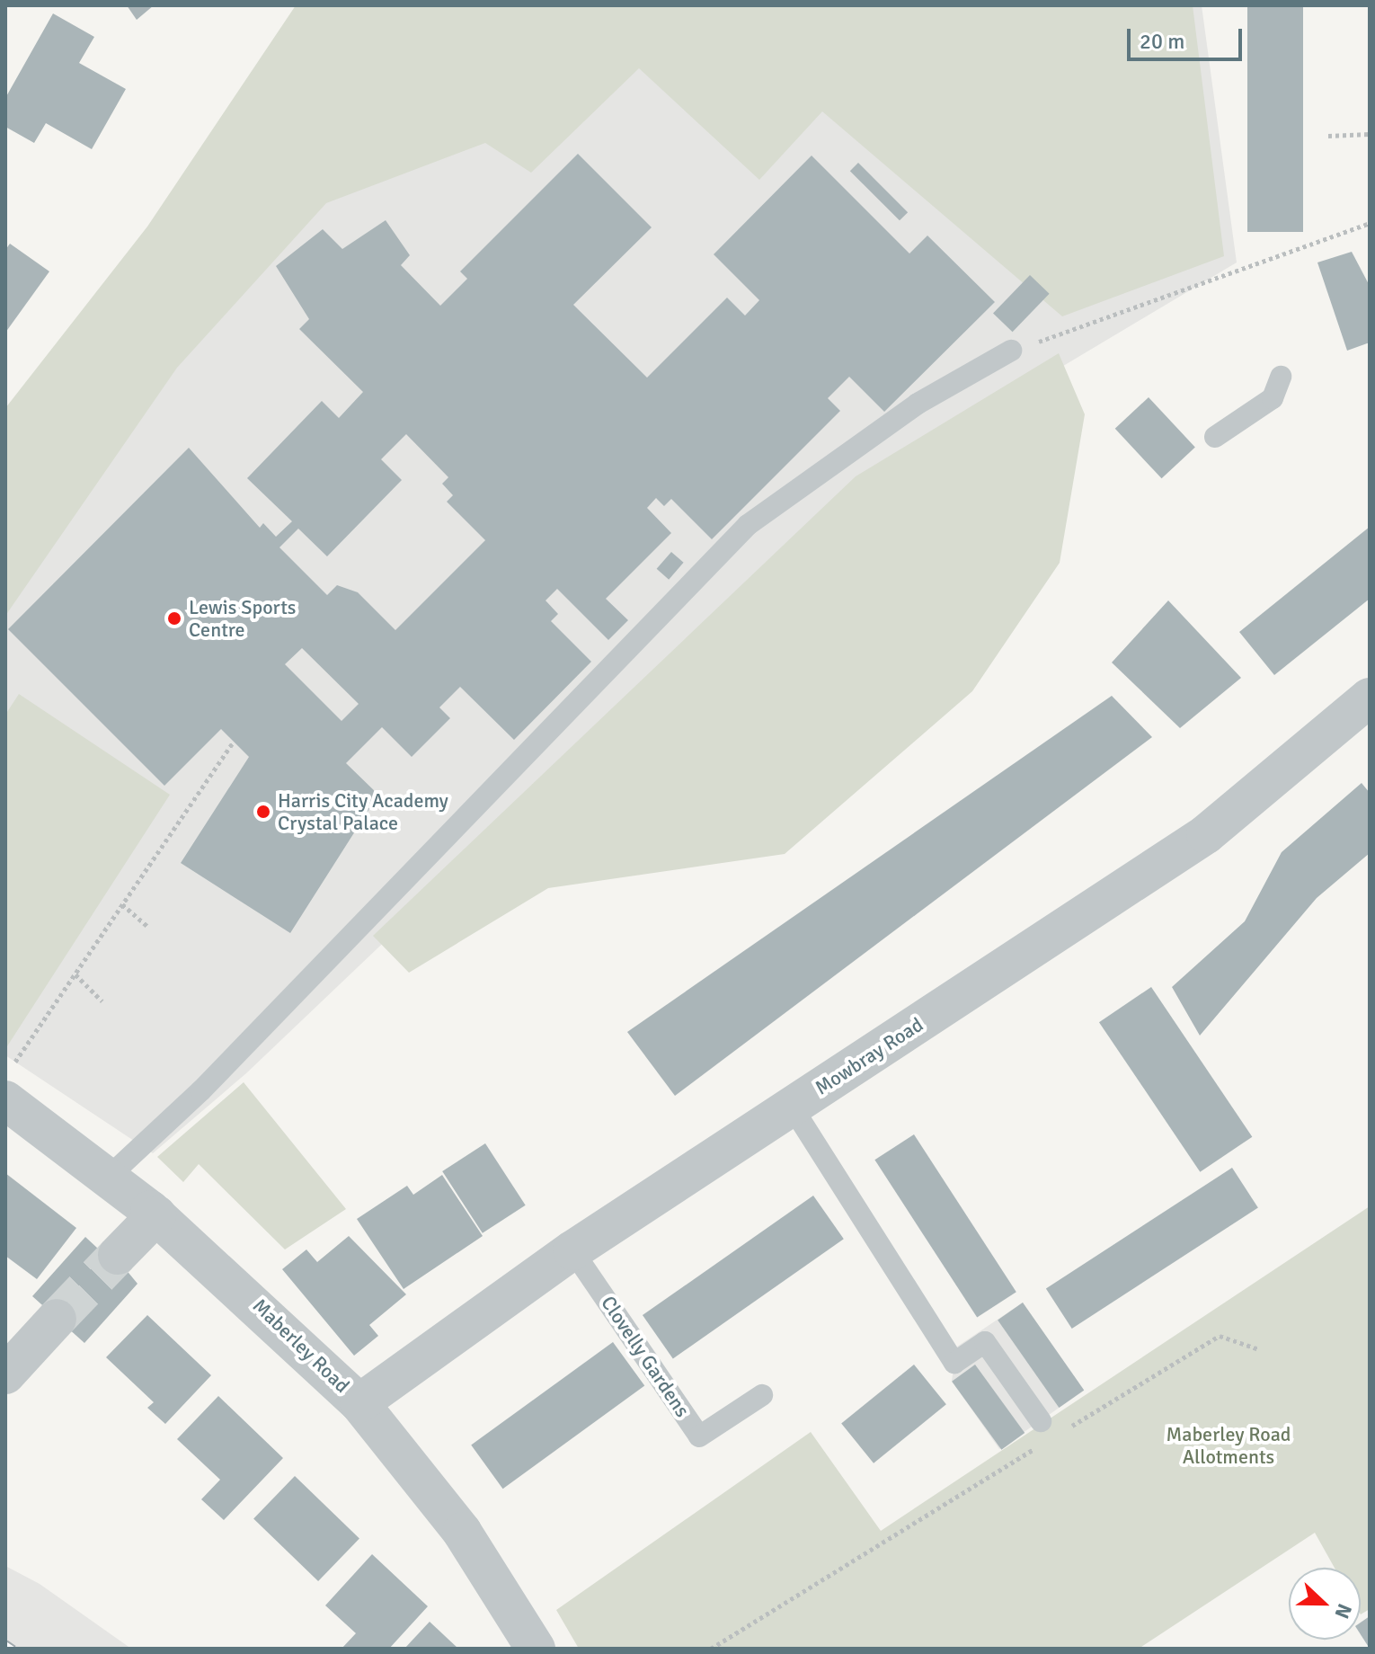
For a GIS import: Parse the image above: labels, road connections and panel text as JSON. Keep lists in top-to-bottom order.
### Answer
{
  "streets": {
    "street": ["Mowbray Road", "Maberley Road"],
    "lane": ["Clovelly Gardens"]
  },
  "crossings": [
    ["Mowbray Road", "Maberley Road"],
    ["Mowbray Road", "Clovelly Gardens"]
  ],
  "parks": ["Maberley Road Allotments"],
  "places": ["Lewis Sports Centre", "Harris City Academy Crystal Palace"],
  "scale_bar": "20 m",
  "north": "right"
}
